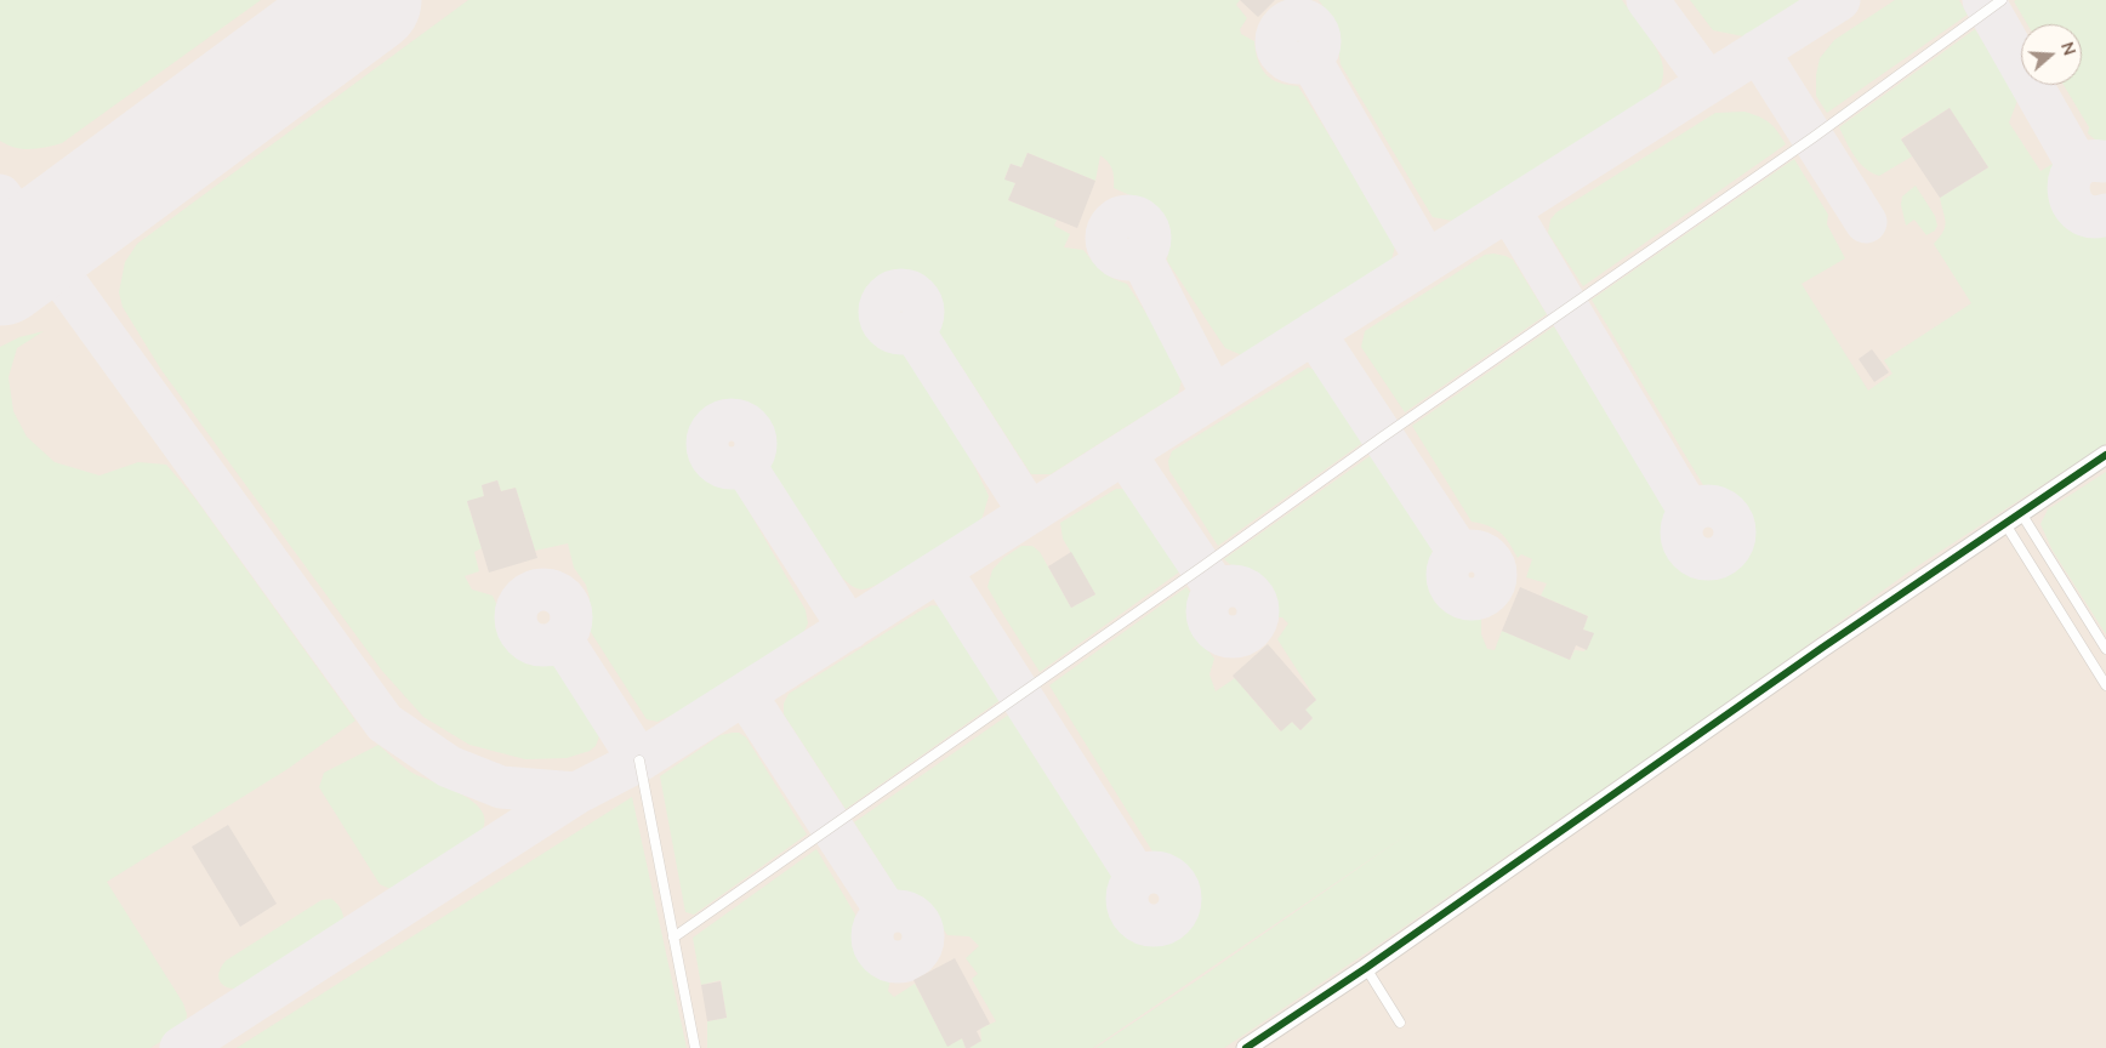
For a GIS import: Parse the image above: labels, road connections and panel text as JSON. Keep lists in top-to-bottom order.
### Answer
{
  "north": "right"
}
